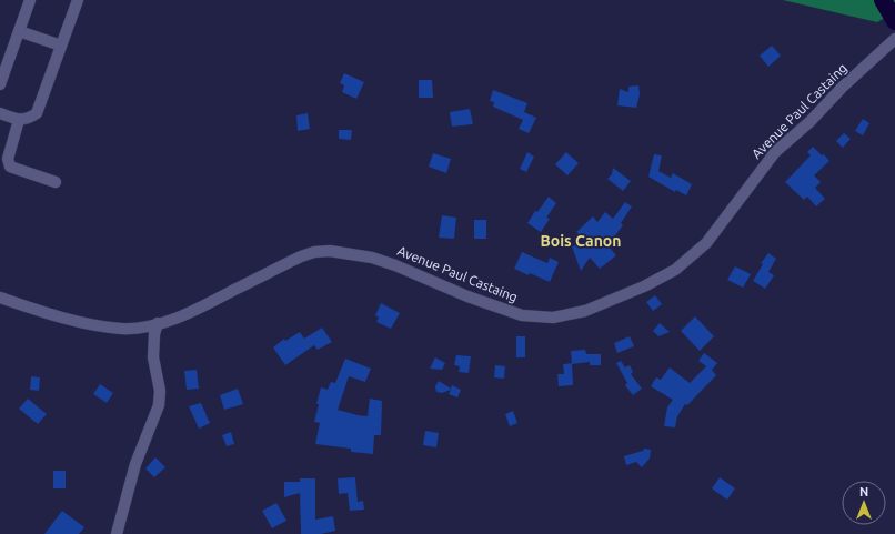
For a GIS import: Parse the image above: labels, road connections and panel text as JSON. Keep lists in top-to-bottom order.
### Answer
{
  "streets": {
    "street": ["Avenue Paul Castaing"]
  },
  "districts": ["Bois Canon"],
  "north": "top"
}
